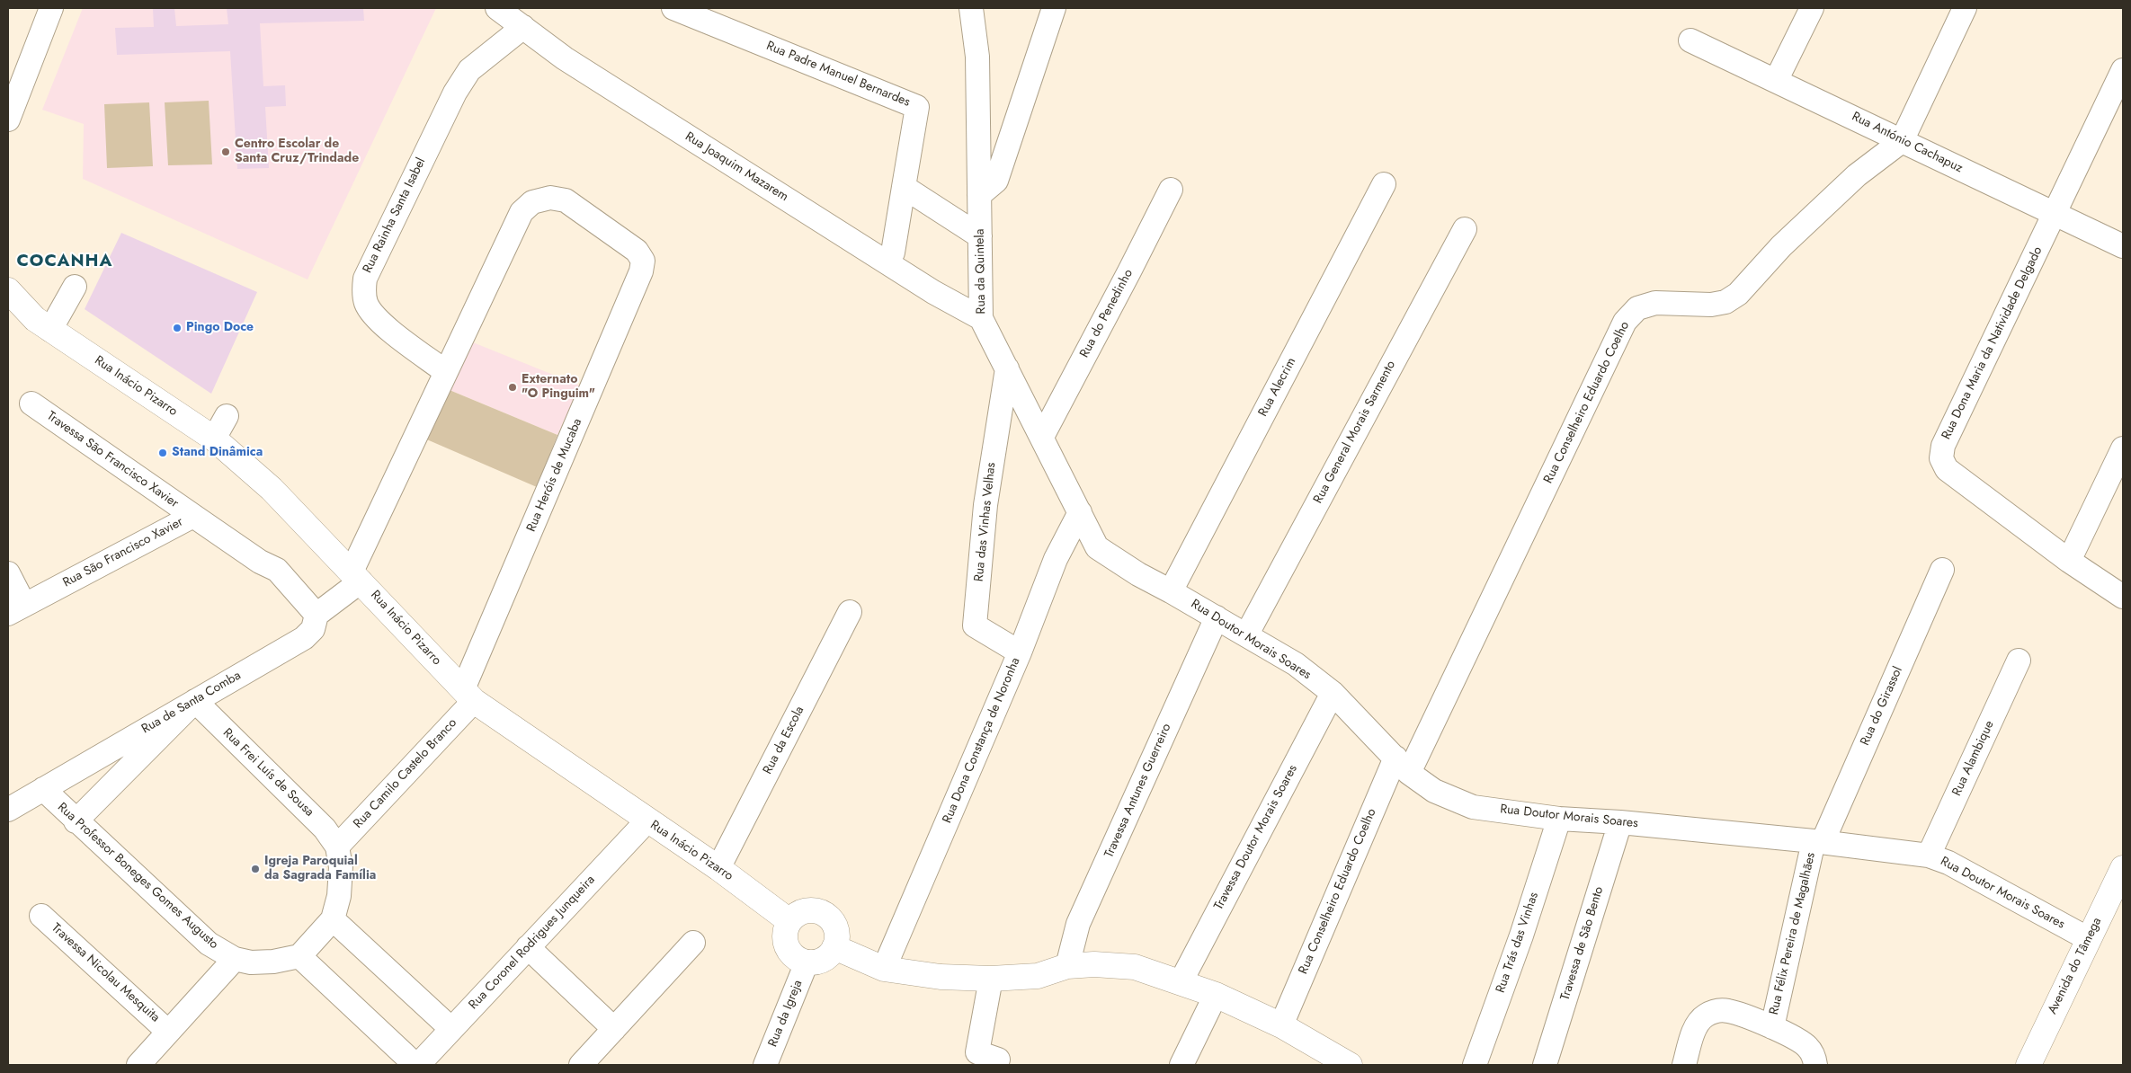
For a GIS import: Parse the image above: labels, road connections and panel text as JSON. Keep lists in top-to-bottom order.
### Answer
{
  "streets": {
    "main road": ["Rua Inácio Pizarro", "Avenida do Tâmega"],
    "street": [
      "Rua Padre Manuel Bernardes",
      "Rua António Cachapuz",
      "Rua Joaquim Mazarem",
      "Rua Rainha Santa Isabel",
      "Rua da Quintela",
      "Rua do Penedinho",
      "Rua Dona Maria da Natividade Delgado",
      "Rua Alecrim",
      "Rua Conselheiro Eduardo Coelho",
      "Rua General Morais Sarmento",
      "Travessa São Francisco Xavier",
      "Rua Heróis de Mucaba",
      "Rua das Vinhas Velhas",
      "Rua São Francisco Xavier",
      "Rua Doutor Morais Soares",
      "Rua de Santa Comba",
      "Rua do Girassol",
      "Rua da Escola",
      "Rua Dona Constança de Noronha",
      "Rua Alambique",
      "Rua Frei Luís de Sousa",
      "Rua Camilo Castelo Branco",
      "Travessa Antunes Guerreiro",
      "Travessa Doutor Morais Soares",
      "Rua Professor Boneges Gomes Augusto",
      "Rua Félix Pereira de Magalhães",
      "Rua Coronel Rodrigues Junqueira",
      "Rua Trás das Vinhas",
      "Travessa de São Bento",
      "Travessa Nicolau Mesquita",
      "Rua da Igreja"
    ]
  },
  "crossings": [
    ["Rua António Cachapuz", "Rua Dona Maria da Natividade Delgado"],
    ["Rua António Cachapuz", "Rua Conselheiro Eduardo Coelho"],
    ["Rua Joaquim Mazarem", "Rua Rainha Santa Isabel"],
    ["Rua Joaquim Mazarem", "Rua da Quintela"],
    ["Rua Rainha Santa Isabel", "Rua Heróis de Mucaba"],
    ["Rua da Quintela", "Rua do Penedinho"],
    ["Rua da Quintela", "Rua das Vinhas Velhas"],
    ["Rua da Quintela", "Rua Doutor Morais Soares"],
    ["Rua da Quintela", "Rua Dona Constança de Noronha"],
    ["Rua Inácio Pizarro", "Rua Heróis de Mucaba"],
    ["Rua Inácio Pizarro", "Rua de Santa Comba"],
    ["Rua Inácio Pizarro", "Rua da Escola"],
    ["Rua Inácio Pizarro", "Rua Camilo Castelo Branco"],
    ["Rua Inácio Pizarro", "Rua Coronel Rodrigues Junqueira"],
    ["Rua Inácio Pizarro", "Rua da Igreja"],
    ["Rua Alecrim", "Rua Doutor Morais Soares"],
    ["Rua Conselheiro Eduardo Coelho", "Rua Doutor Morais Soares"],
    ["Rua General Morais Sarmento", "Rua Doutor Morais Soares"],
    ["Travessa São Francisco Xavier", "Rua São Francisco Xavier"],
    ["Rua Heróis de Mucaba", "Rua Camilo Castelo Branco"],
    ["Rua das Vinhas Velhas", "Rua Dona Constança de Noronha"],
    ["Rua São Francisco Xavier", "Rua de Santa Comba"],
    ["Rua Doutor Morais Soares", "Rua do Girassol"],
    ["Rua Doutor Morais Soares", "Rua Dona Constança de Noronha"],
    ["Rua Doutor Morais Soares", "Rua Alambique"],
    ["Rua Doutor Morais Soares", "Travessa Antunes Guerreiro"],
    ["Rua Doutor Morais Soares", "Travessa Doutor Morais Soares"],
    ["Rua Doutor Morais Soares", "Rua Félix Pereira de Magalhães"],
    ["Rua Doutor Morais Soares", "Rua Trás das Vinhas"],
    ["Rua Doutor Morais Soares", "Travessa de São Bento"],
    ["Rua Doutor Morais Soares", "Avenida do Tâmega"],
    ["Rua de Santa Comba", "Rua Frei Luís de Sousa"],
    ["Rua de Santa Comba", "Rua Professor Boneges Gomes Augusto"],
    ["Rua do Girassol", "Rua Félix Pereira de Magalhães"],
    ["Rua Frei Luís de Sousa", "Rua Camilo Castelo Branco"]
  ],
  "districts": ["COCANHA"],
  "places": [
    "Centro Escolar de Santa Cruz/Trindade",
    "Pingo Doce",
    "Externato \"O Pinguim\"",
    "Stand Dinâmica",
    "Igreja Paroquial da Sagrada Família"
  ]
}
